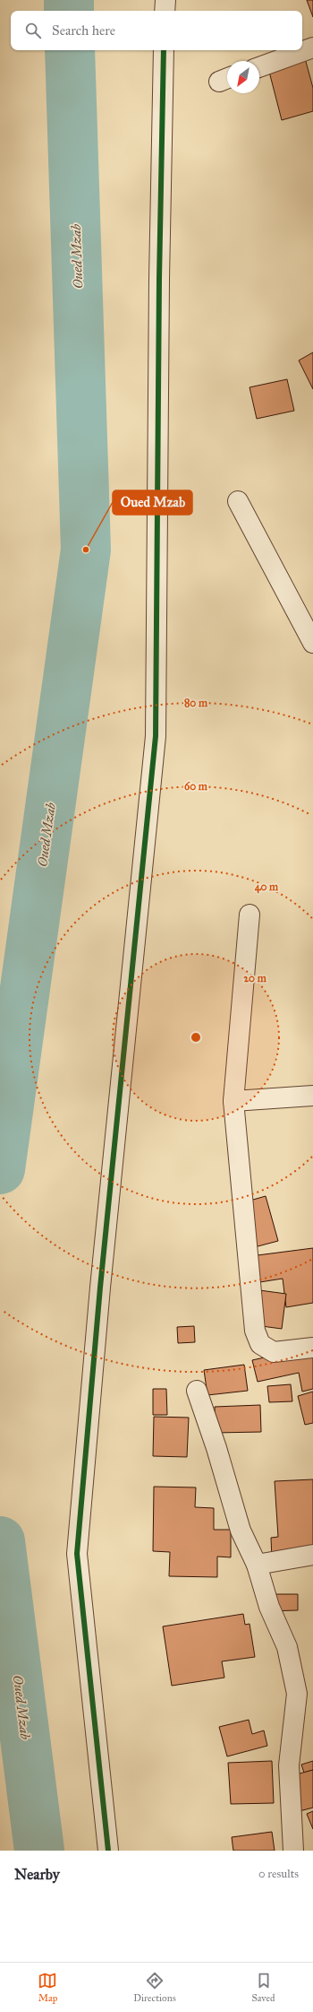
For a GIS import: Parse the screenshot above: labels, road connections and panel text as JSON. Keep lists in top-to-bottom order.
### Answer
{
  "water": ["Oued Mzab"],
  "places": ["Oued Mzab"],
  "north": "bottom left",
  "page": {
    "search": "Search here",
    "heading": ["Nearby", "0 results"],
    "nav": ["Map", "Directions", "Saved"]
  },
  "rings": [
    "80 m",
    "60 m",
    "40 m",
    "20 m"
  ]
}
